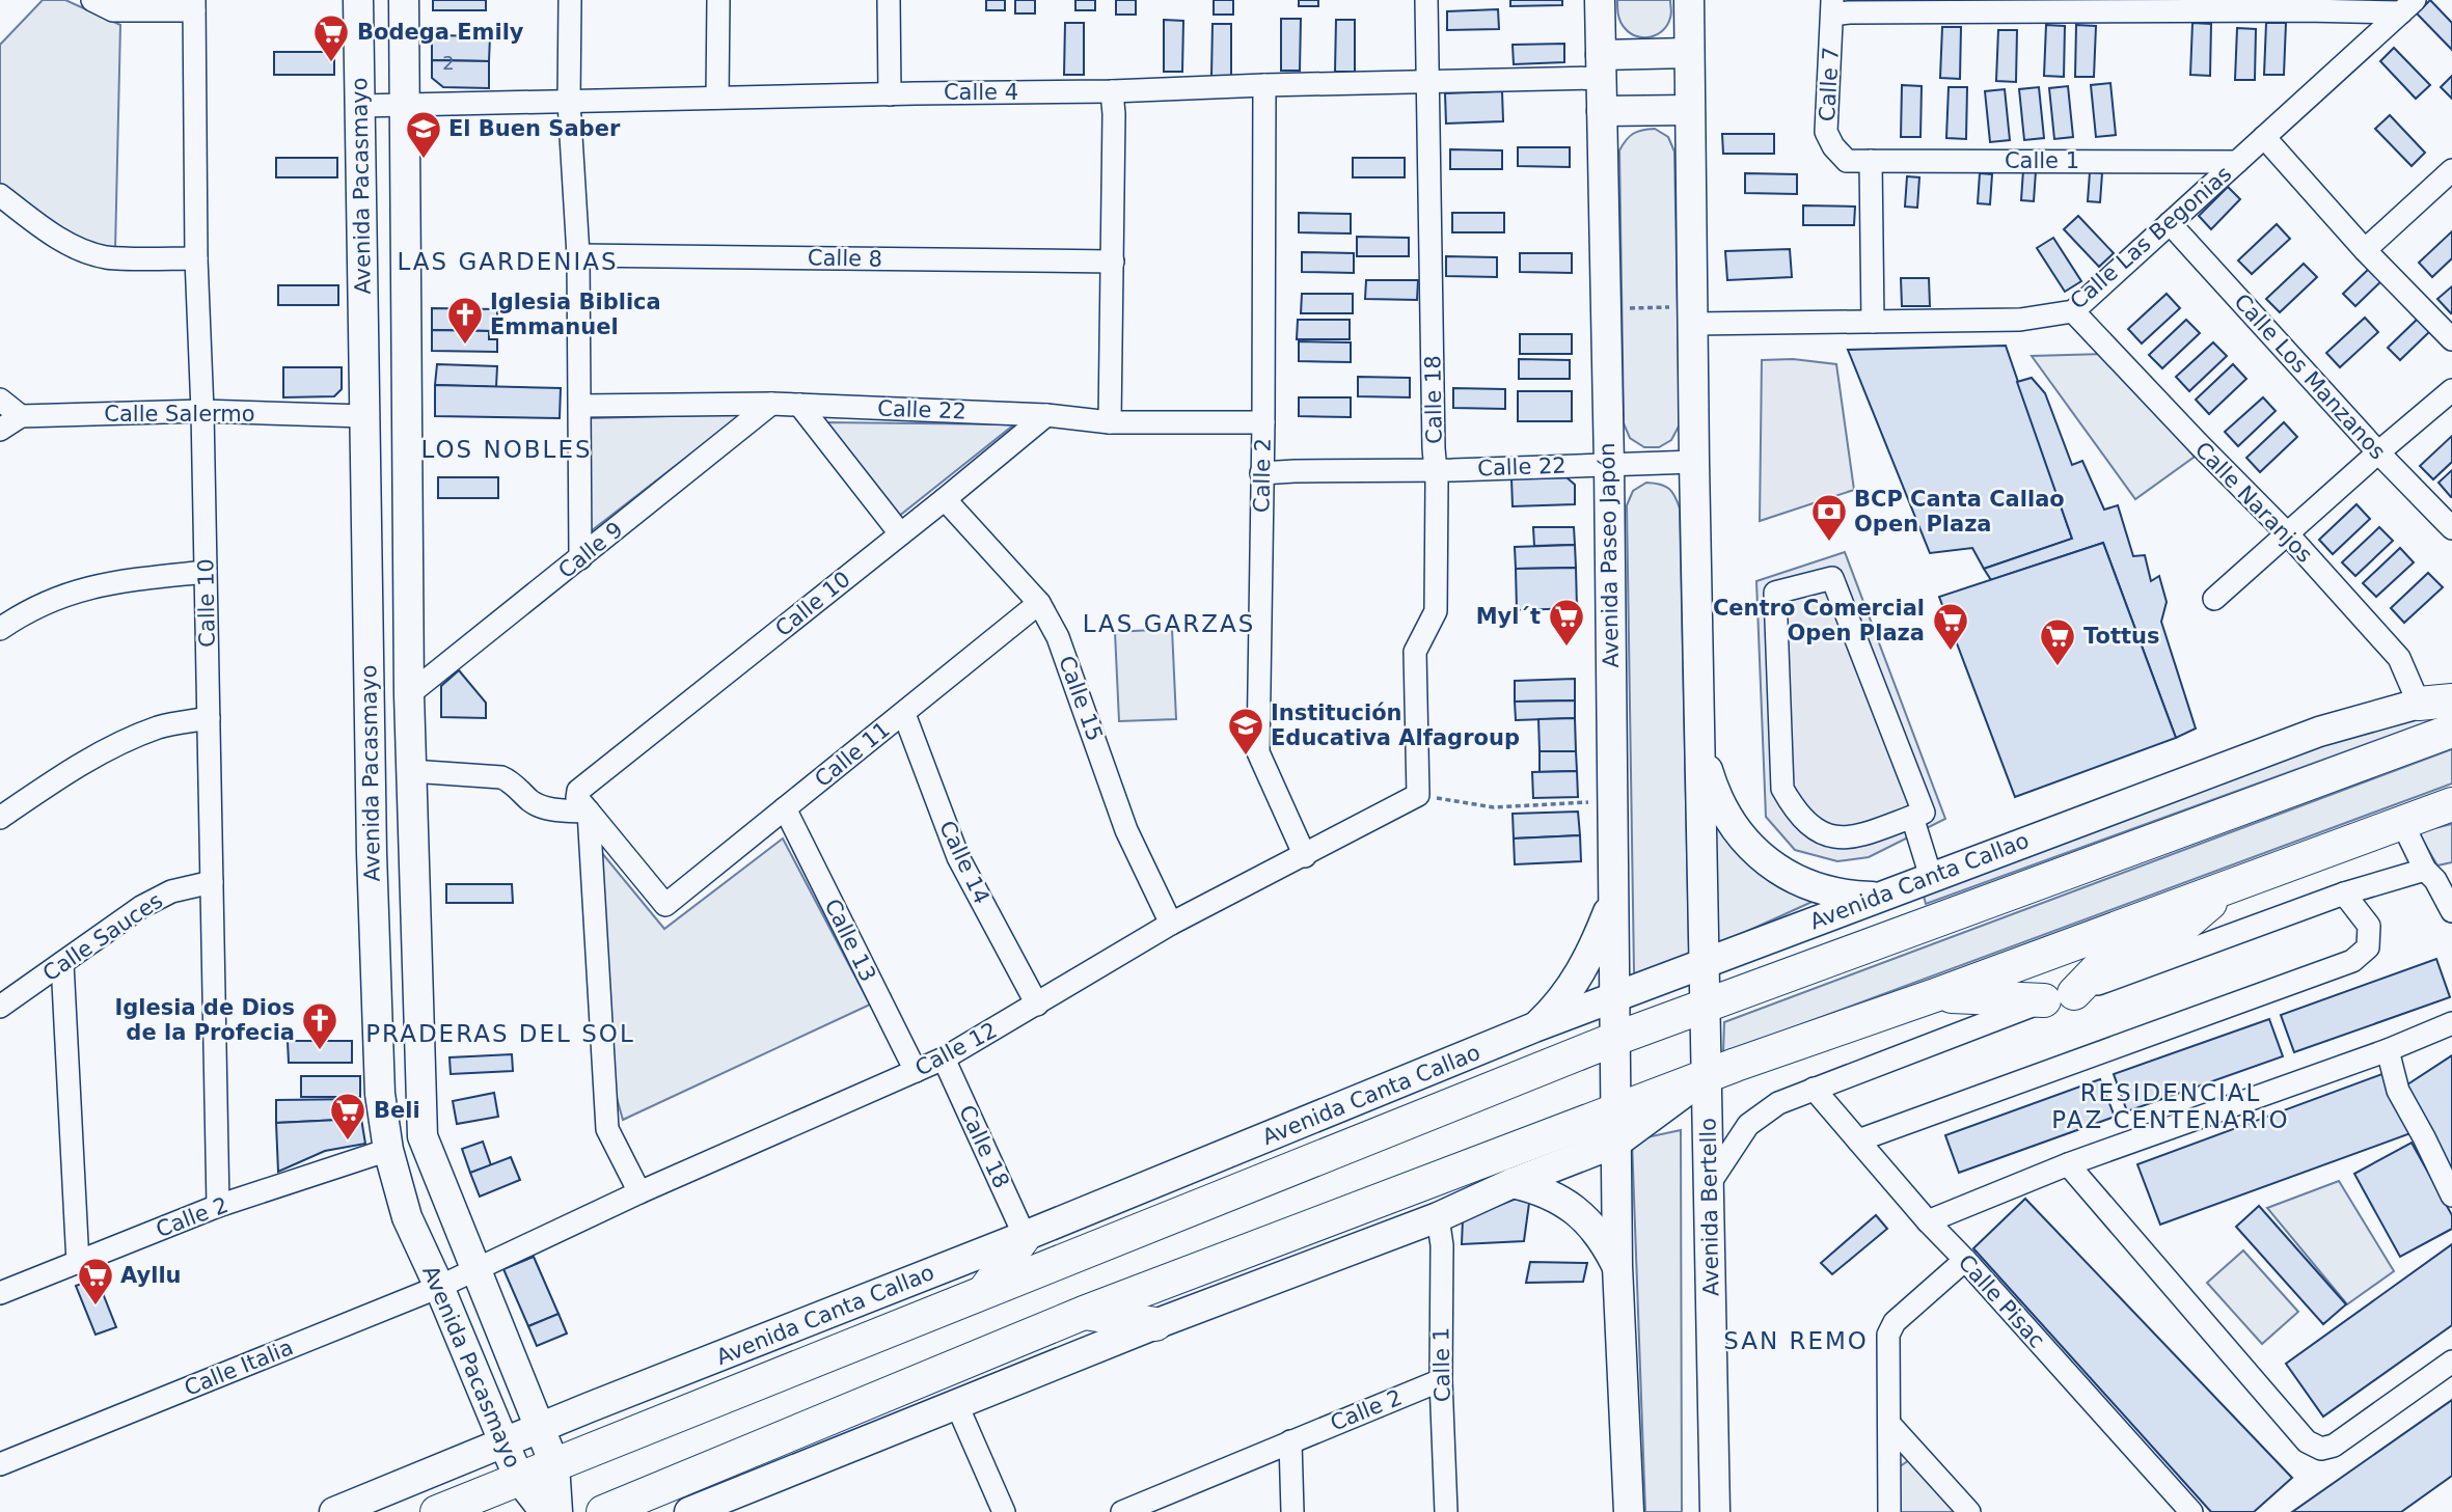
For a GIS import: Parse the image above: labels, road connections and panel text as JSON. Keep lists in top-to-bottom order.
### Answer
{
  "streets": {
    "highway": ["Avenida Canta Callao"],
    "main road": ["Avenida Pacasmayo", "Avenida Paseo Japón", "Avenida Bertello"],
    "street": [
      "Calle 7",
      "Calle 4",
      "Calle 1",
      "Calle Las Begonias",
      "Calle 8",
      "Calle Los Manzanos",
      "Calle 18",
      "Calle 22",
      "Calle Salermo",
      "Calle 2",
      "Calle Naranjos",
      "Calle 9",
      "Calle 10",
      "Calle 15",
      "Calle 11",
      "Calle 14",
      "Calle Sauces",
      "Calle 13",
      "Calle 12",
      "Calle Pisac",
      "Calle Italia"
    ]
  },
  "crossings": [
    ["Calle 7", "Calle 1"],
    ["Calle 4", "Avenida Pacasmayo"],
    ["Calle 4", "Calle 18"],
    ["Calle 4", "Calle 2"],
    ["Calle 4", "Avenida Paseo Japón"],
    ["Calle 1", "Calle Las Begonias"],
    ["Calle 1", "Calle 2"],
    ["Avenida Pacasmayo", "Calle Salermo"],
    ["Avenida Pacasmayo", "Calle 2"],
    ["Avenida Pacasmayo", "Calle 9"],
    ["Avenida Pacasmayo", "Avenida Canta Callao"],
    ["Avenida Pacasmayo", "Calle 12"],
    ["Avenida Pacasmayo", "Calle Italia"],
    ["Calle Las Begonias", "Calle Los Manzanos"],
    ["Calle Las Begonias", "Calle Naranjos"],
    ["Calle 18", "Calle 22"],
    ["Calle 18", "Avenida Canta Callao"],
    ["Calle 18", "Calle 12"],
    ["Calle 22", "Calle 2"],
    ["Calle 22", "Calle 9"],
    ["Calle 22", "Avenida Paseo Japón"],
    ["Calle 22", "Calle 10"],
    ["Calle Salermo", "Calle 10"],
    ["Calle 2", "Calle 10"],
    ["Calle 2", "Calle 12"],
    ["Calle Naranjos", "Avenida Canta Callao"],
    ["Avenida Paseo Japón", "Avenida Canta Callao"],
    ["Calle 10", "Calle 15"],
    ["Calle 10", "Calle 11"],
    ["Calle 10", "Calle Sauces"],
    ["Calle 15", "Calle 11"],
    ["Calle 15", "Calle 12"],
    ["Calle 11", "Calle 14"],
    ["Calle 11", "Calle 13"],
    ["Calle 14", "Calle 12"],
    ["Calle 13", "Calle 12"],
    ["Calle 12", "Calle Italia"]
  ],
  "districts": [
    "LAS GARDENIAS",
    "LOS NOBLES",
    "LAS GARZAS",
    "PRADERAS DEL SOL",
    "RESIDENCIAL PAZ CENTENARIO",
    "SAN REMO"
  ],
  "places": {
    "supermarket": [
      "Bodega Emily",
      "Myl´t",
      "Centro Comercial Open Plaza",
      "Tottus",
      "Beli",
      "Ayllu"
    ],
    "school or university": ["El Buen Saber", "Institución Educativa Alfagroup"],
    "church": ["Iglesia Biblica Emmanuel", "Iglesia de Dios de la Profecia"],
    "bank": ["BCP Canta Callao Open Plaza"]
  },
  "house_numbers": ["2"]
}
